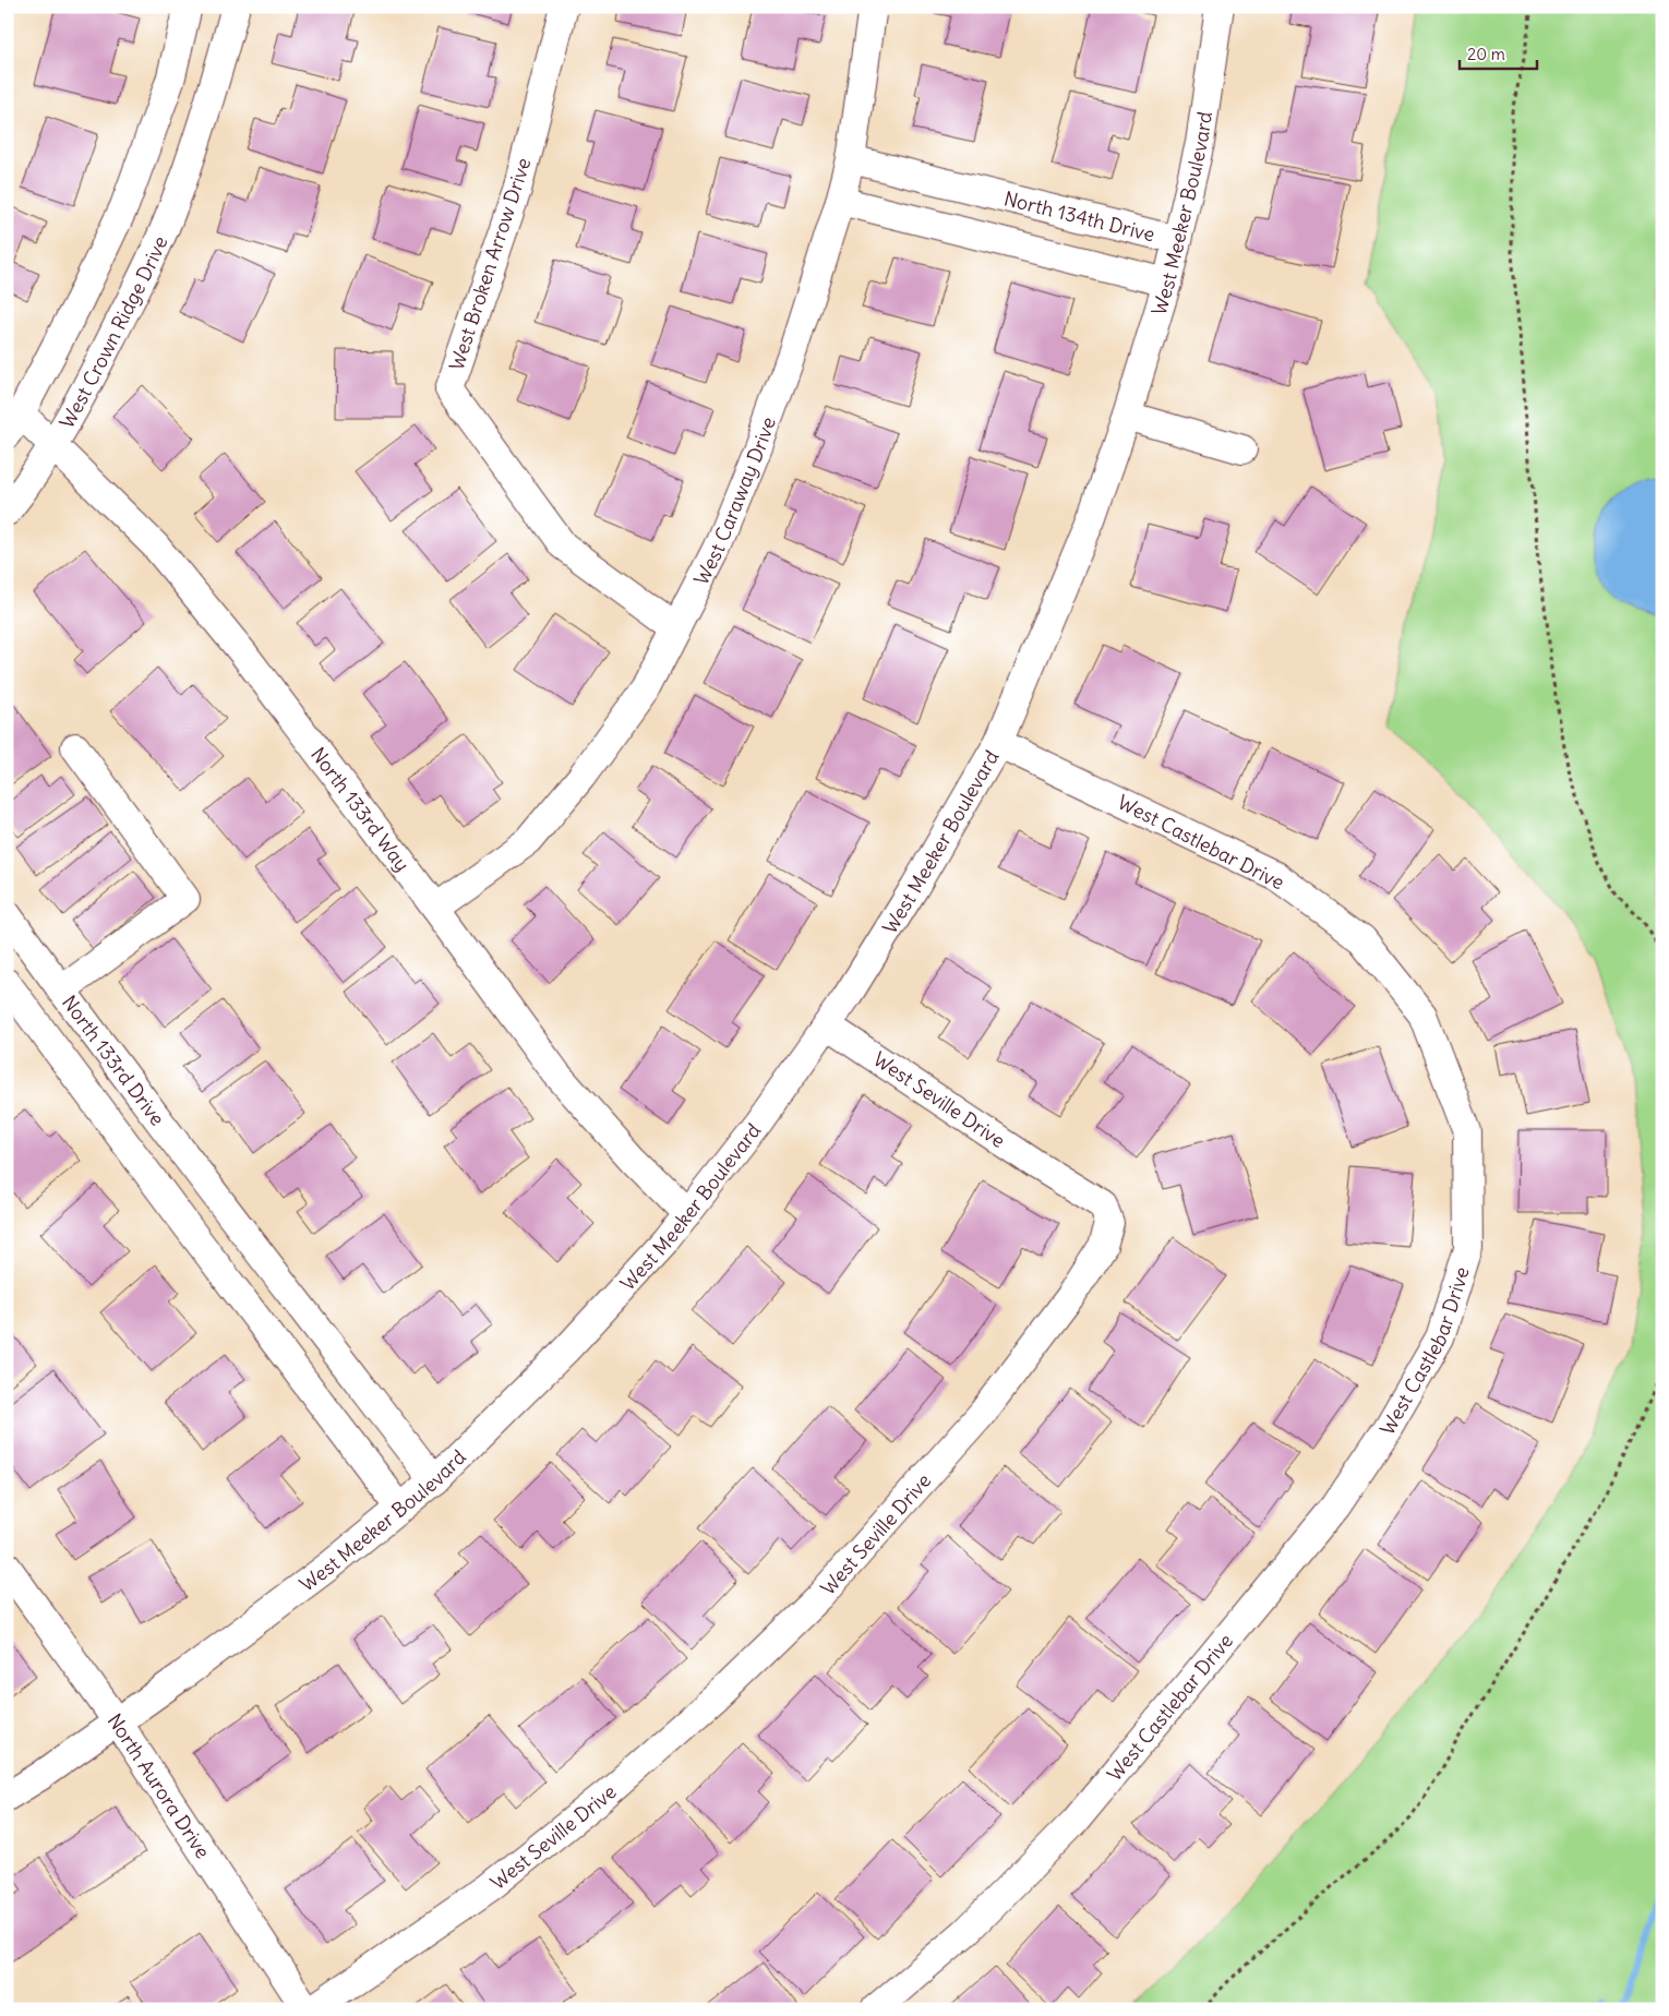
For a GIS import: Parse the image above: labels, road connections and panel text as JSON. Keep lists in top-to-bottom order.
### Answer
{
  "streets": {
    "street": [
      "West Meeker Boulevard",
      "North 134th Drive",
      "West Broken Arrow Drive",
      "West Crown Ridge Drive",
      "West Caraway Drive",
      "North 133rd Way",
      "West Castlebar Drive",
      "North 133rd Drive",
      "West Seville Drive",
      "North Aurora Drive"
    ]
  },
  "crossings": [
    ["West Meeker Boulevard", "North 134th Drive"],
    ["West Meeker Boulevard", "North 133rd Way"],
    ["West Meeker Boulevard", "West Castlebar Drive"],
    ["West Meeker Boulevard", "North 133rd Drive"],
    ["West Meeker Boulevard", "West Seville Drive"],
    ["West Meeker Boulevard", "North Aurora Drive"],
    ["North 134th Drive", "West Caraway Drive"],
    ["West Broken Arrow Drive", "West Caraway Drive"],
    ["West Crown Ridge Drive", "North 133rd Way"],
    ["West Caraway Drive", "North 133rd Way"]
  ],
  "scale_bar": "20 m"
}
